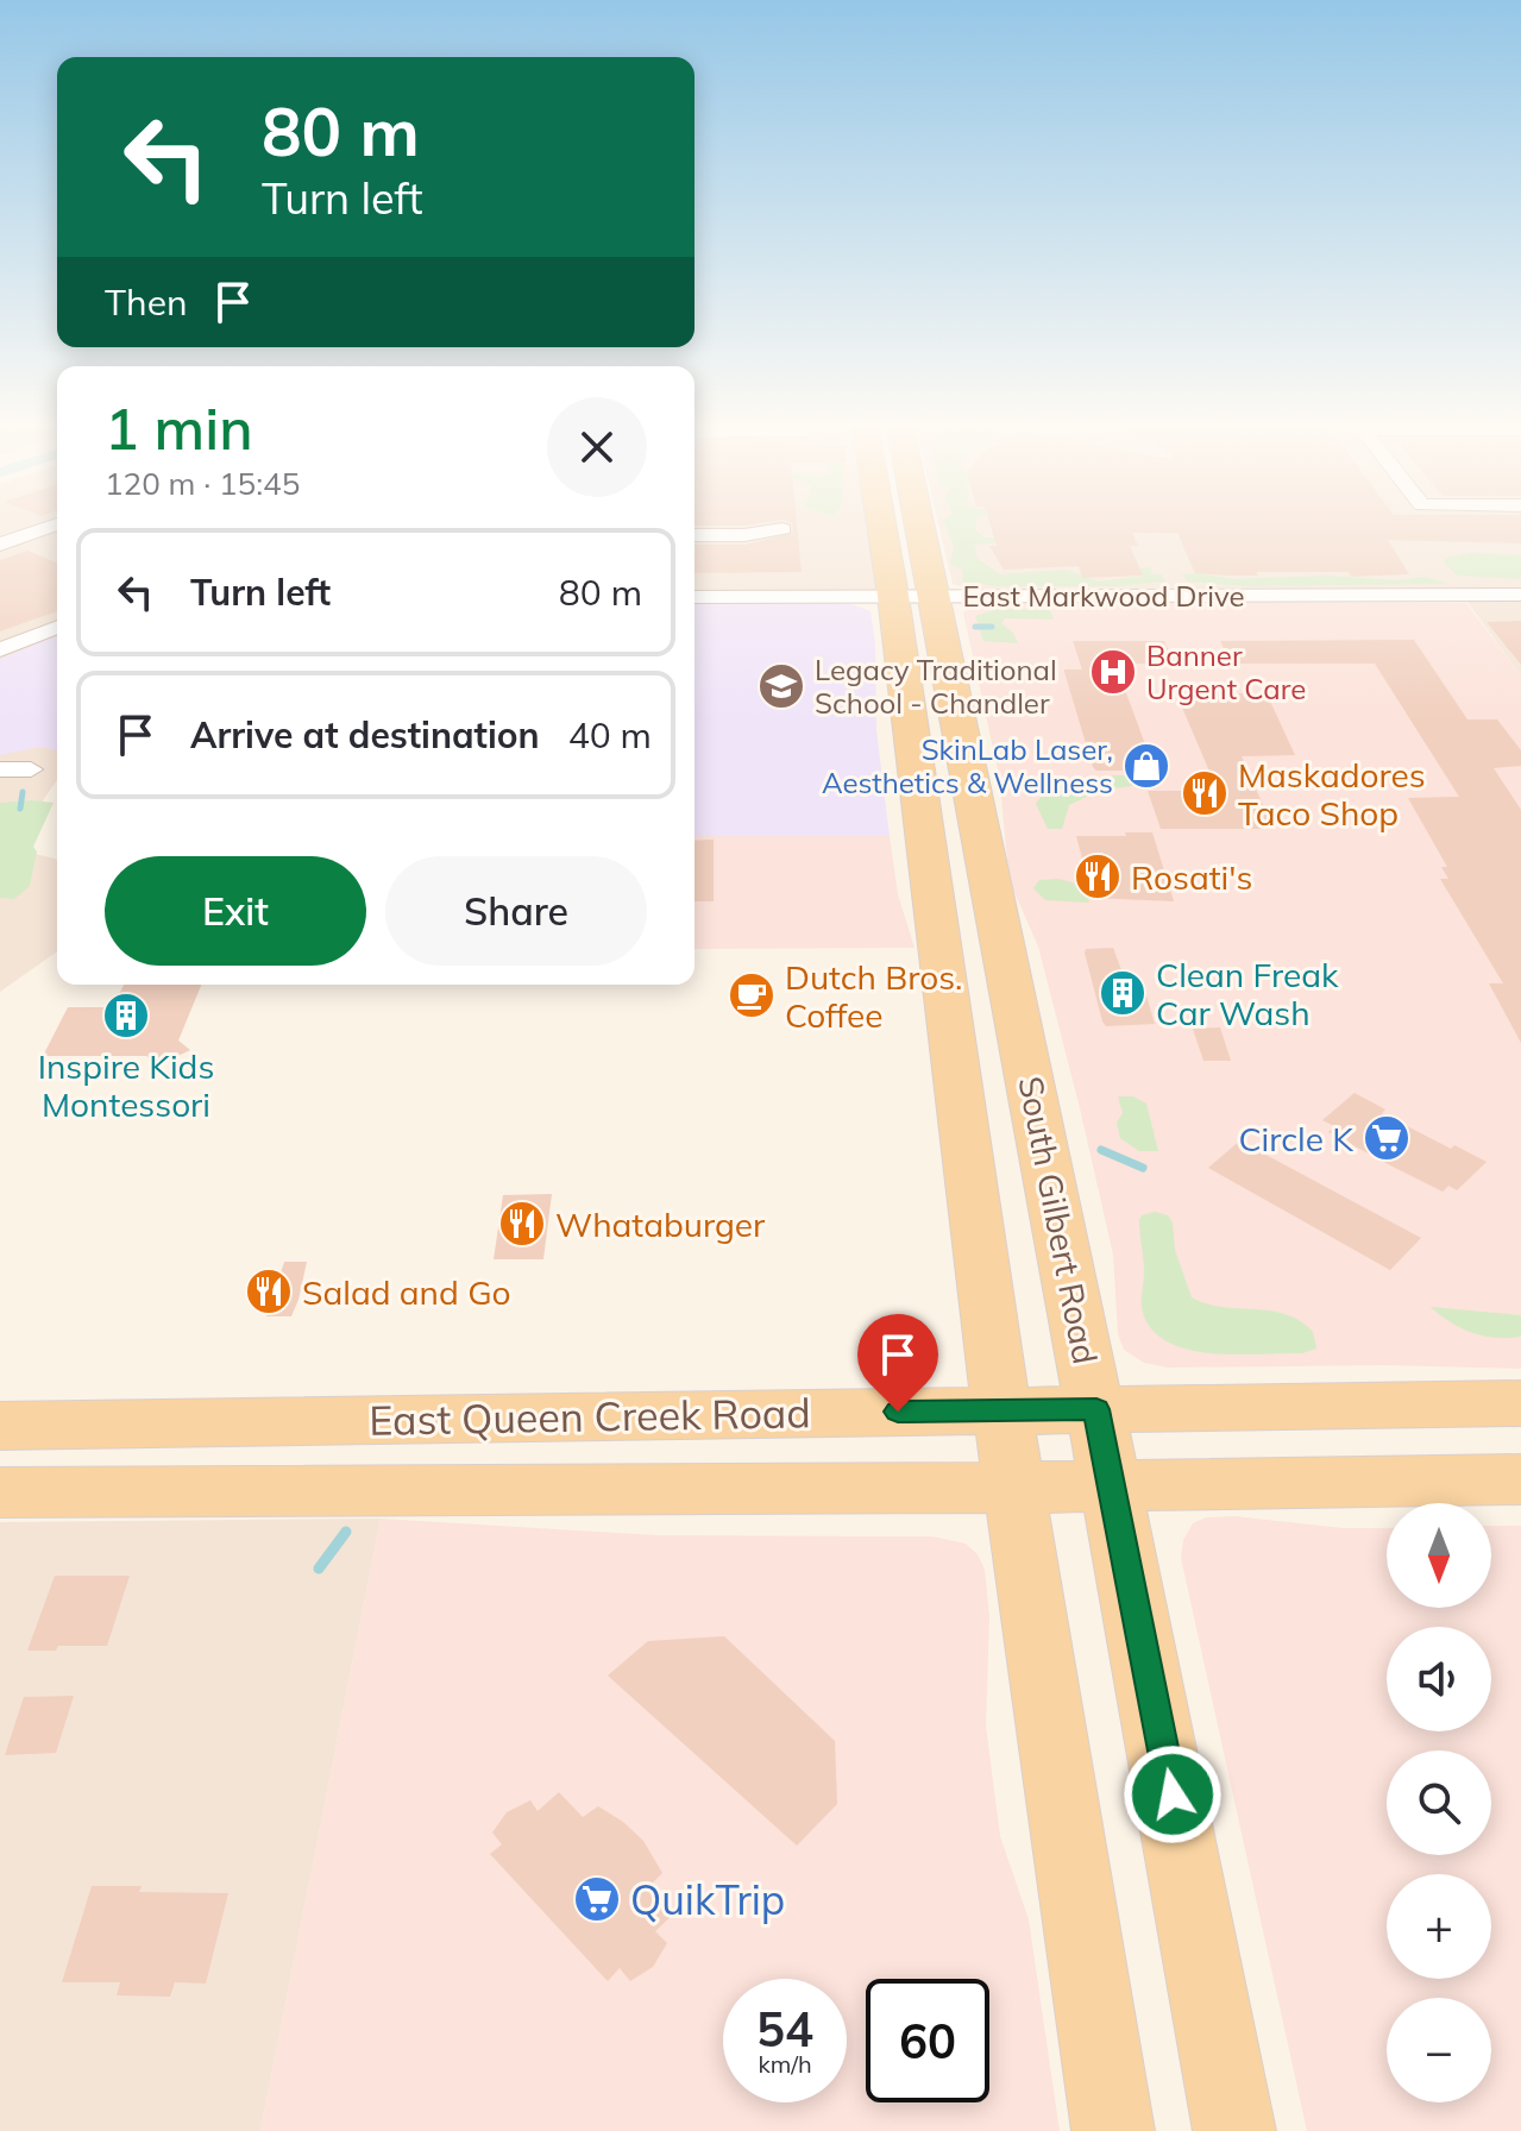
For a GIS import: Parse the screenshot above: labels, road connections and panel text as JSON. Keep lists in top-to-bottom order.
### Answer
{
  "streets": {
    "main road": ["South Gilbert Road", "East Queen Creek Road"],
    "street": ["East Markwood Drive"]
  },
  "crossings": [
    ["East Markwood Drive", "South Gilbert Road"],
    ["South Gilbert Road", "East Queen Creek Road"]
  ],
  "places": {
    "hospital": ["Banner Urgent Care"],
    "school or university": ["Legacy Traditional School - Chandler"],
    "shop": ["SkinLab Laser, Aesthetics & Wellness"],
    "restaurant": [
      "Maskadores Taco Shop",
      "Rosati's",
      "Whataburger",
      "Salad and Go"
    ],
    "building": ["Clean Freak Car Wash", "Inspire Kids Montessori"],
    "cafe": ["Dutch Bros. Coffee"],
    "supermarket": ["Circle K", "QuikTrip"]
  },
  "north": "bottom",
  "page": {
    "turn": ["80 m", "Turn left"],
    "then": "Then",
    "heading": ["1 min", "120 m · 15:45"],
    "list": [
      {
        "name": "Turn left",
        "value": "80 m"
      },
      {
        "name": "Arrive at destination",
        "value": "40 m"
      }
    ],
    "buttons": ["Exit", "Share"],
    "map_buttons": ["+", "−"],
    "speed": "54 km/h",
    "limit": "60"
  }
}
